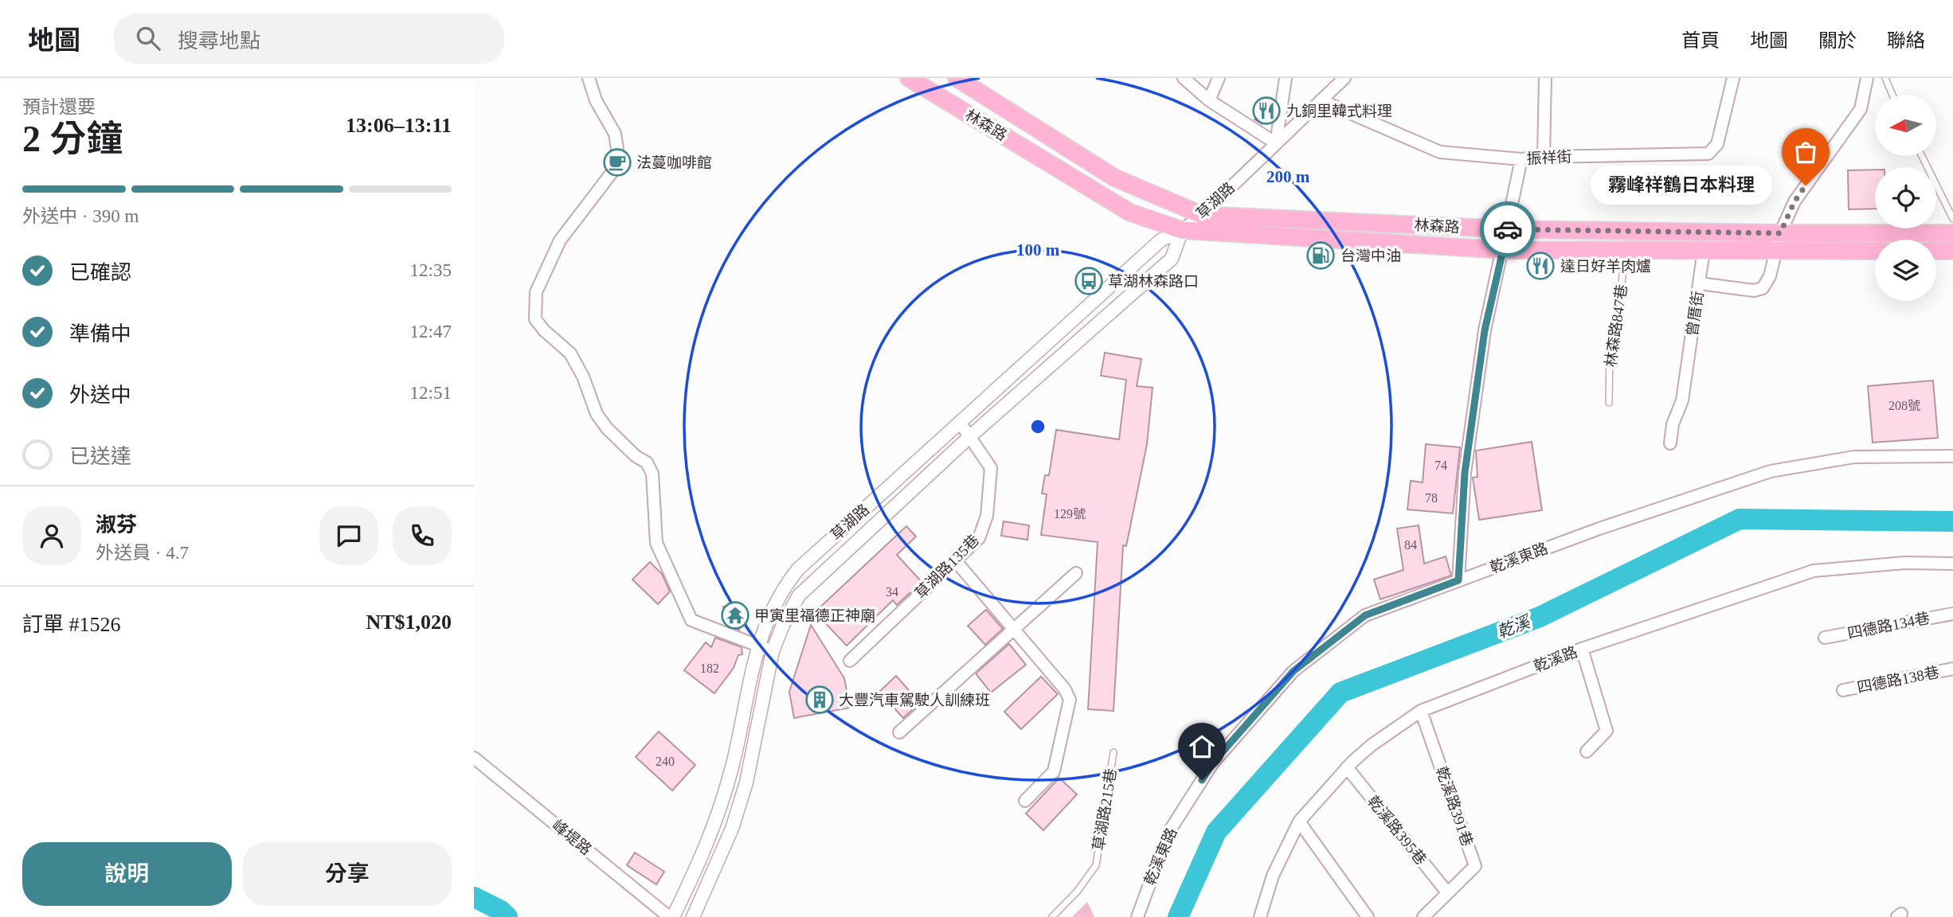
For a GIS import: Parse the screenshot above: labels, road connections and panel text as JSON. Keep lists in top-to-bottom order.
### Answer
{
  "streets": {
    "main road": ["林森路"],
    "street": [
      "振祥街",
      "草湖路",
      "曾厝街",
      "乾溪東路",
      "草湖路135巷",
      "四德路134巷",
      "乾溪路",
      "四德路138巷",
      "乾溪路391巷",
      "乾溪路395巷",
      "峰堤路"
    ],
    "lane": ["林森路847巷", "草湖路215巷"]
  },
  "crossings": [
    ["林森路", "草湖路"],
    ["林森路", "曾厝街"],
    ["林森路", "林森路847巷"],
    ["振祥街", "草湖路"],
    ["草湖路", "草湖路135巷"],
    ["草湖路", "峰堤路"],
    ["乾溪路", "乾溪路391巷"],
    ["乾溪路", "乾溪路395巷"],
    ["乾溪路391巷", "乾溪路395巷"]
  ],
  "water": ["乾溪"],
  "places": {
    "restaurant": ["九銅里韓式料理", "達日好羊肉爐"],
    "cafe": ["法蔓咖啡館"],
    "other": ["霧峰祥鶴日本料理"],
    "fuel station": ["台灣中油"],
    "bus stop": ["草湖林森路口"],
    "temple": ["甲寅里福德正神廟"],
    "building": ["大豐汽車駕駛人訓練班"]
  },
  "house_numbers": [
    "208號",
    "74",
    "78",
    "129號",
    "84",
    "34",
    "182",
    "240"
  ],
  "north": "left",
  "page": {
    "header": "地圖",
    "search": "搜尋地點",
    "nav": [
      "首頁",
      "地圖",
      "關於",
      "聯絡"
    ],
    "heading": ["2 分鐘", "預計還要", "13:06–13:11"],
    "panel": [
      "淑芬",
      "外送員 · 4.7",
      "訂單 #1526",
      "NT$1,020"
    ],
    "bubble": "霧峰祥鶴日本料理",
    "bar": "外送中 · 390 m",
    "list": [
      ["已確認", "12:35"],
      ["準備中", "12:47"],
      ["外送中", "12:51"],
      "已送達"
    ],
    "buttons": ["說明", "分享"]
  },
  "rings": ["200 m", "100 m"]
}
